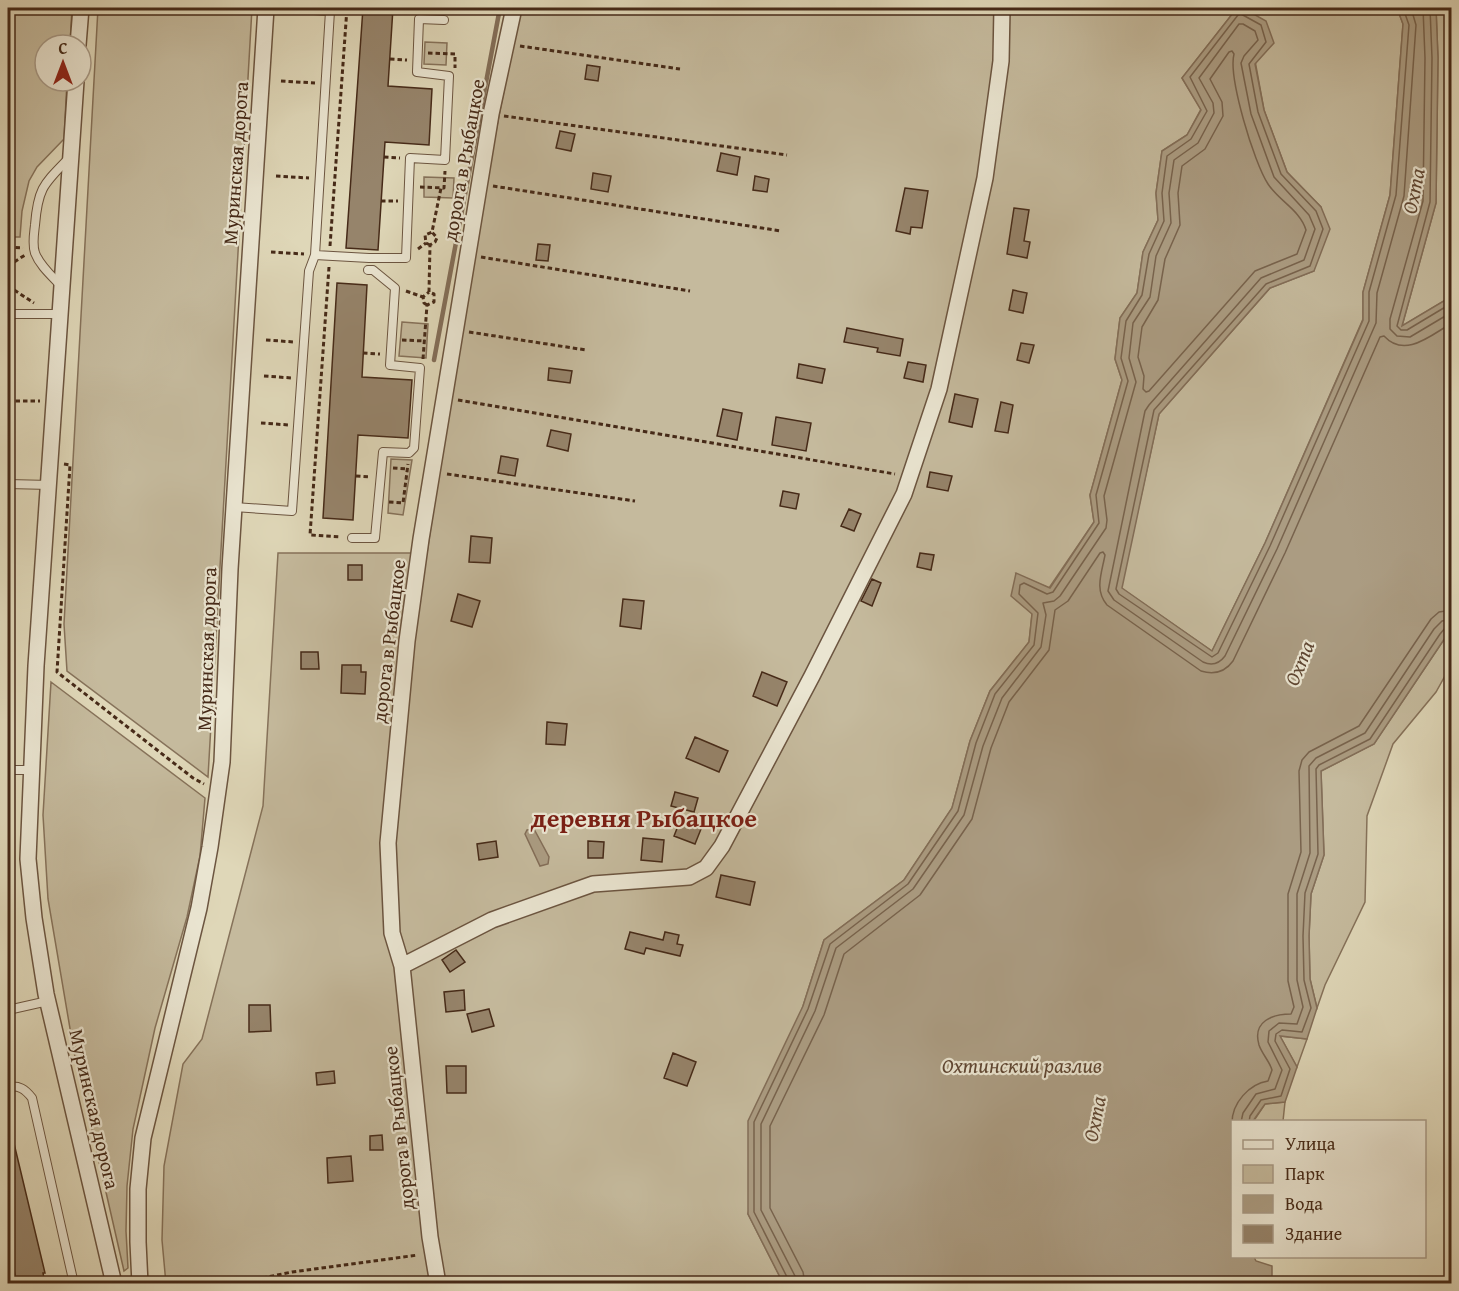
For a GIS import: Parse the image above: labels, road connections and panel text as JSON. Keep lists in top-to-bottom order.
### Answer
{
  "streets": {
    "street": ["дорога в Рыбацкое", "Муринская дорога"]
  },
  "districts": ["деревня Рыбацкое"],
  "water": ["Охта", "Охтинский разлив"],
  "legend": [
    "Улица",
    "Парк",
    "Вода",
    "Здание"
  ],
  "north": "top"
}
